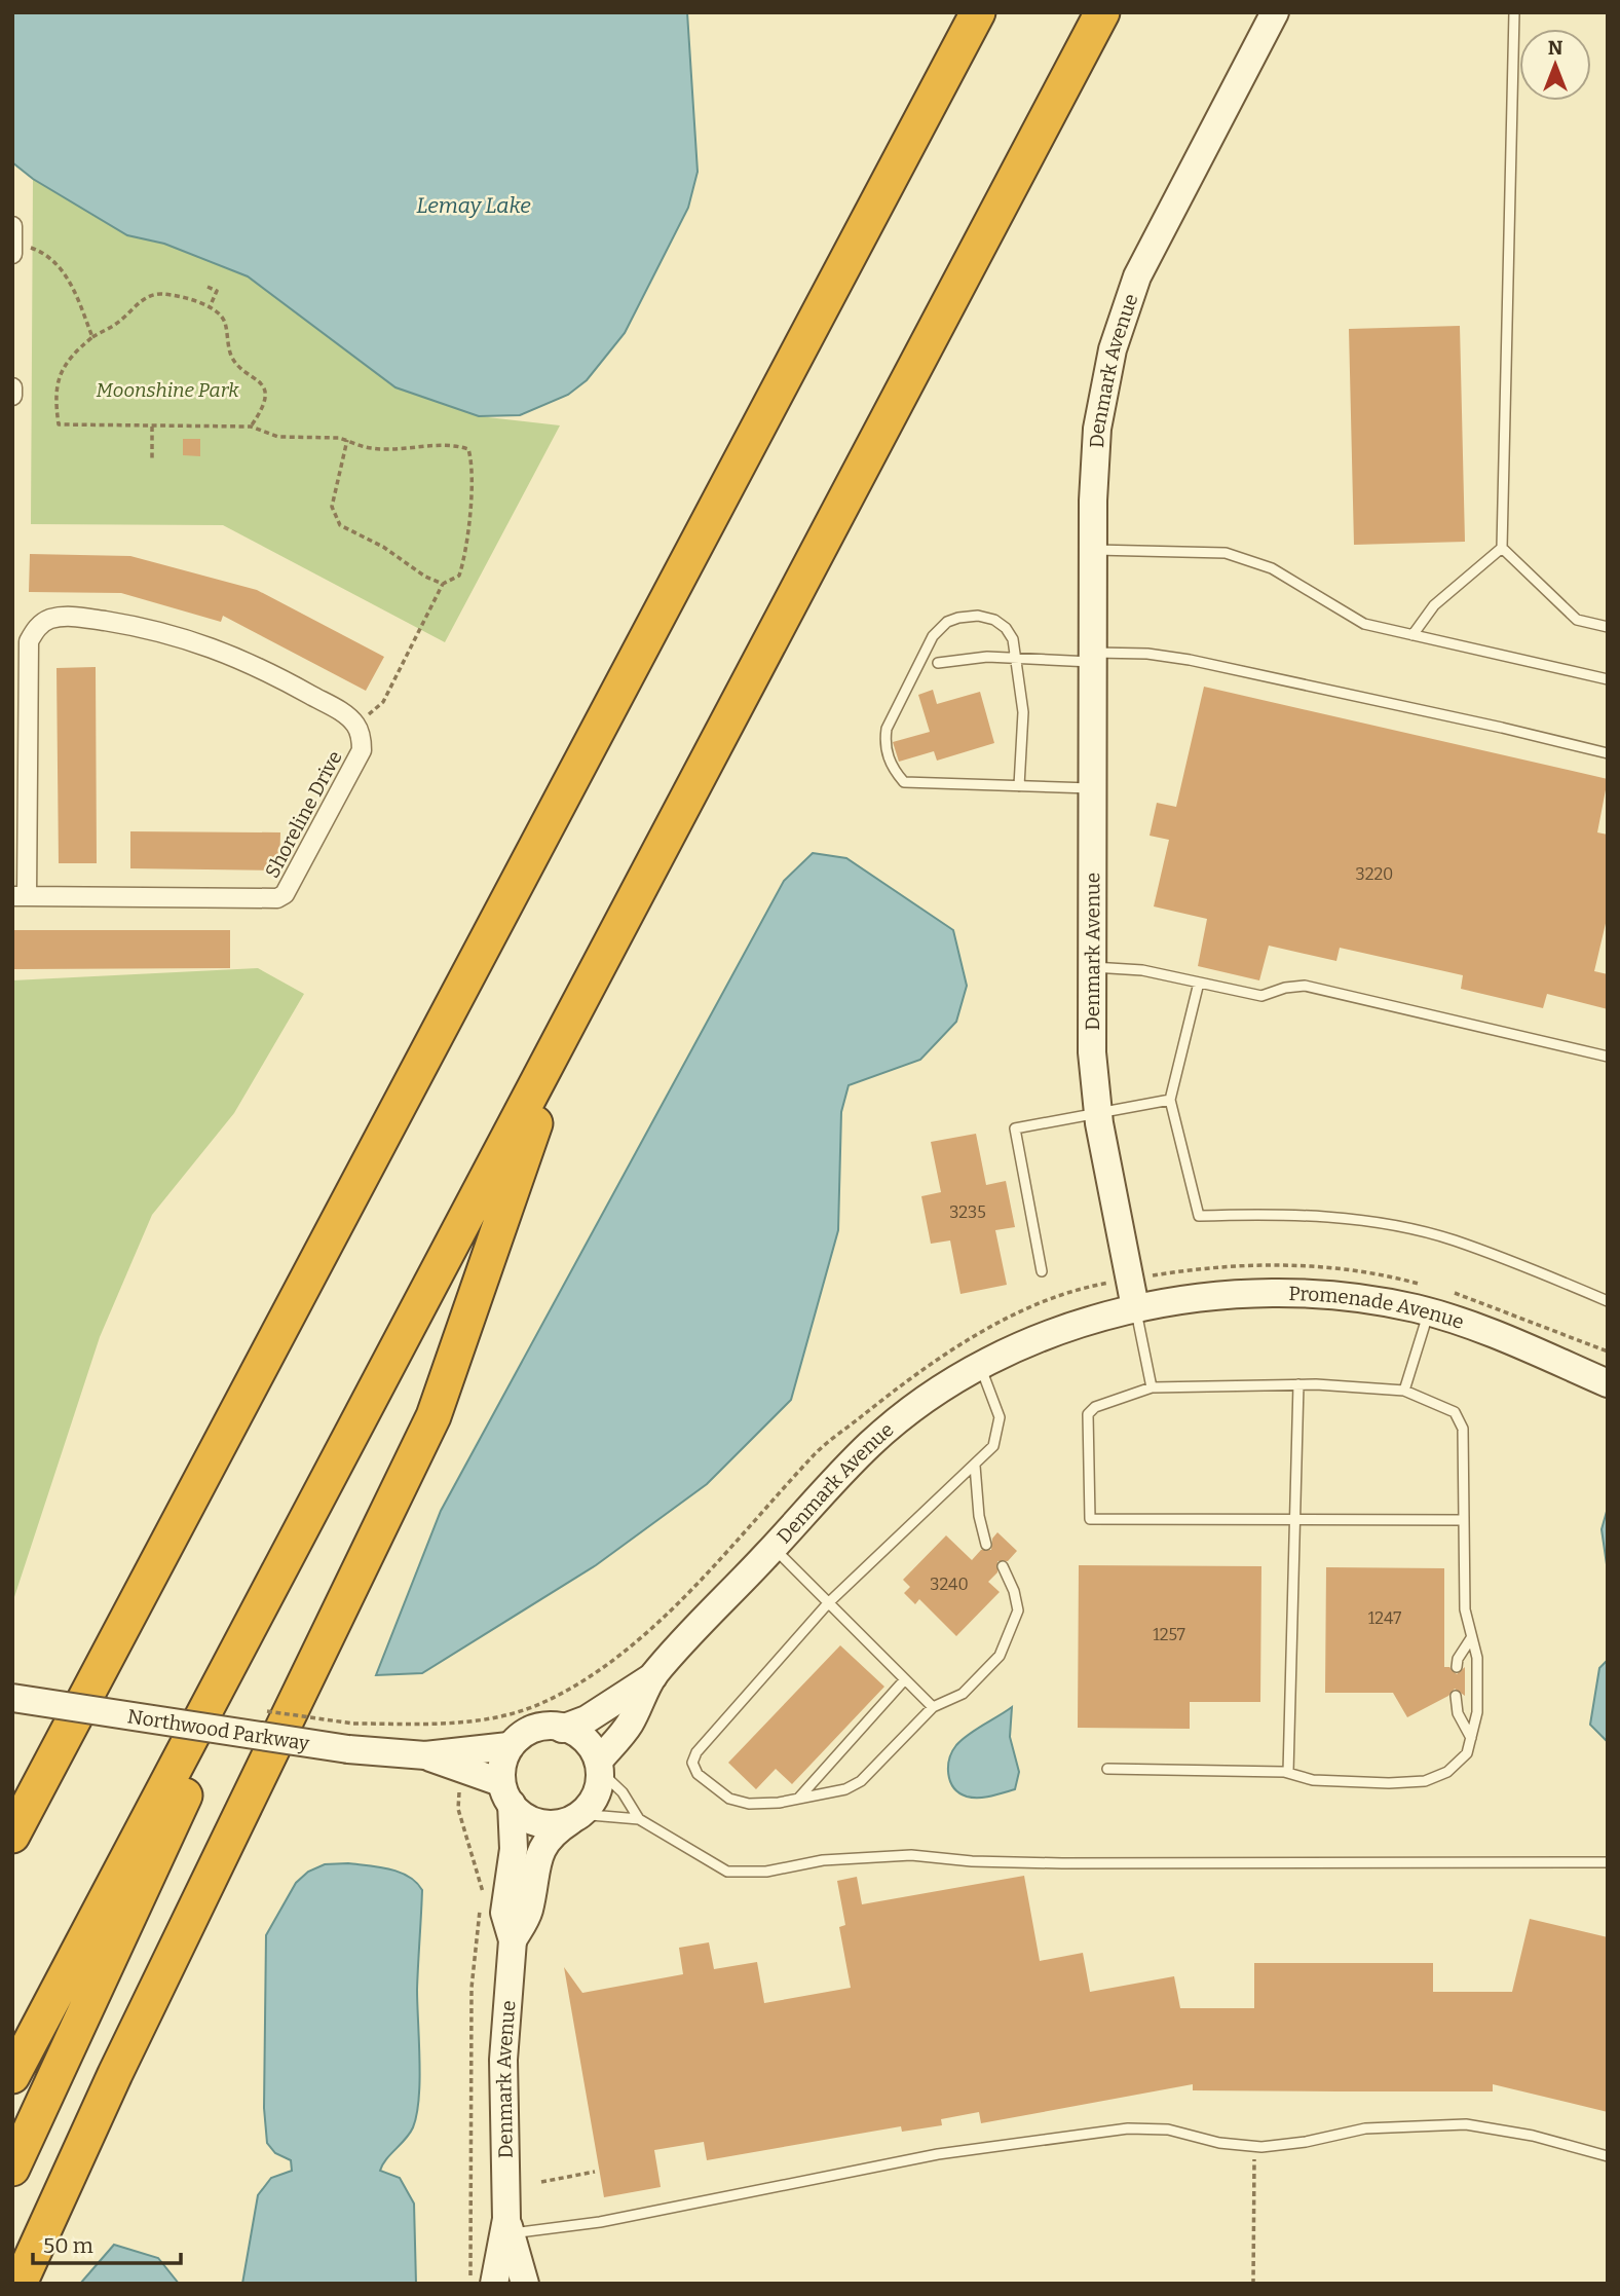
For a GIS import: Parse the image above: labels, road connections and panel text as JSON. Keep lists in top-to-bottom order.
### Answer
{
  "streets": {
    "street": [
      "Denmark Avenue",
      "Shoreline Drive",
      "Promenade Avenue",
      "Northwood Parkway"
    ]
  },
  "crossings": [
    ["Denmark Avenue", "Promenade Avenue"],
    ["Denmark Avenue", "Northwood Parkway"]
  ],
  "water": ["Lemay Lake"],
  "parks": ["Moonshine Park"],
  "house_numbers": [
    "3220",
    "3235",
    "3240",
    "1247",
    "1257"
  ],
  "scale_bar": "50 m",
  "north": "top"
}
